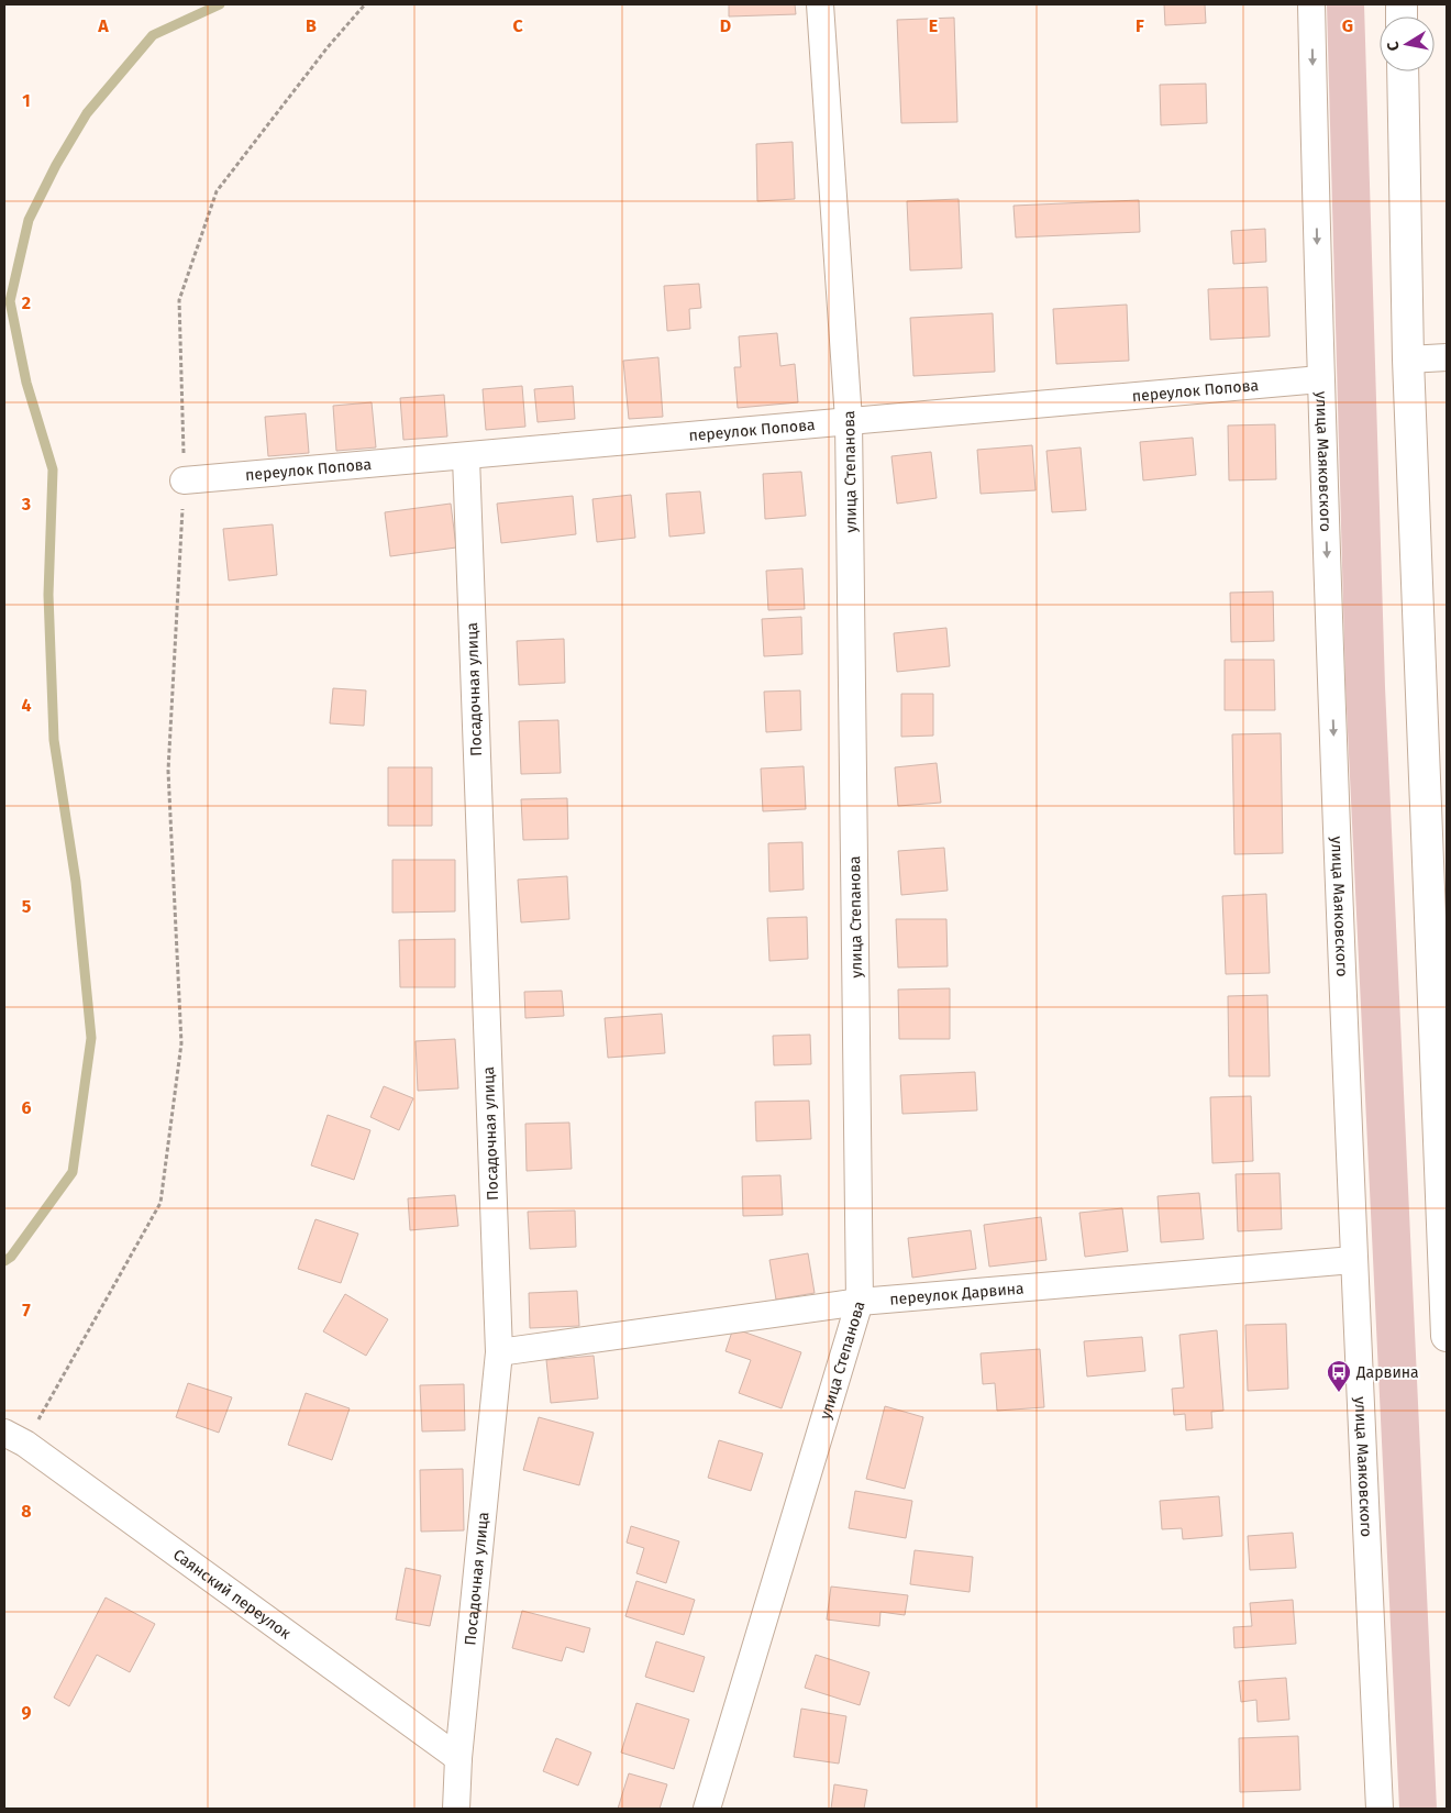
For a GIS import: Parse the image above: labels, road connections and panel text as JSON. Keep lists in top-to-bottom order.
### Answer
{
  "streets": {
    "street": [
      "переулок Попова",
      "улица Маяковского",
      "улица Степанова",
      "Посадочная улица",
      "переулок Дарвина",
      "Саянский переулок"
    ]
  },
  "crossings": [
    ["переулок Попова", "улица Маяковского"],
    ["переулок Попова", "улица Степанова"],
    ["переулок Попова", "Посадочная улица"],
    ["улица Маяковского", "переулок Дарвина"],
    ["улица Степанова", "переулок Дарвина"],
    ["Посадочная улица", "переулок Дарвина"],
    ["Посадочная улица", "Саянский переулок"]
  ],
  "one_way": ["улица Маяковского"],
  "places": {
    "bus stop": ["Дарвина"]
  },
  "north": "left",
  "grid": {
    "columns": [
      "A",
      "B",
      "C",
      "D",
      "E",
      "F",
      "G"
    ],
    "rows": [
      "1",
      "2",
      "3",
      "4",
      "5",
      "6",
      "7",
      "8",
      "9"
    ]
  }
}
